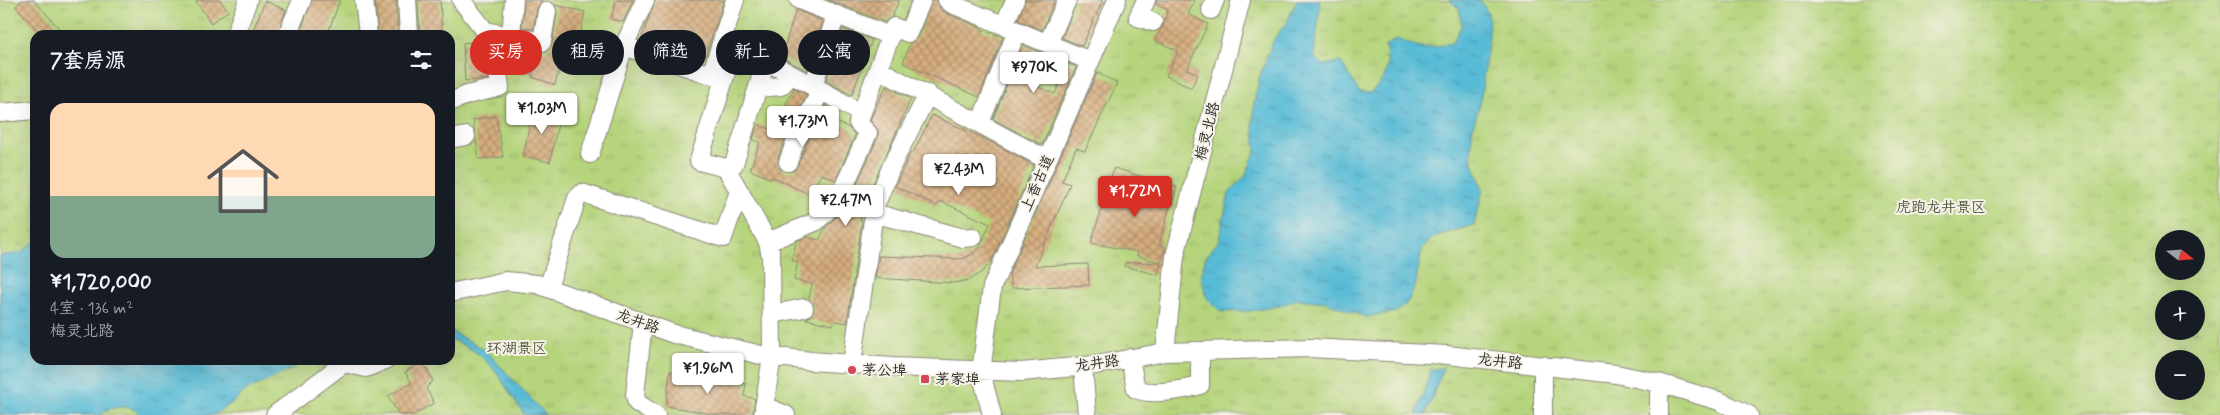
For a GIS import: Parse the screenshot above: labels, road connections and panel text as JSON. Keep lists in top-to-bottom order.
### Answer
{
  "streets": {
    "street": ["梅灵北路", "上香古道", "龙井路"]
  },
  "crossings": [
    ["梅灵北路", "龙井路"],
    ["上香古道", "龙井路"]
  ],
  "parks": ["虎跑龙井景区", "环湖景区"],
  "places": {
    "other": ["茅公埠"],
    "transit": ["茅家埠"]
  },
  "north": "right",
  "page": {
    "chip": [
      "买房",
      "租房",
      "筛选",
      "新上",
      "公寓"
    ],
    "heading": "7套房源",
    "price": [
      "¥970K",
      "¥1.03M",
      "¥1.73M",
      "¥2.43M",
      "¥1.72M",
      "¥2.47M",
      "¥1.96M"
    ],
    "list": [
      {
        "name": "¥1,720,000",
        "note": "4室 · 136 m² · 梅灵北路"
      }
    ],
    "map_buttons": ["+", "−"]
  }
}
